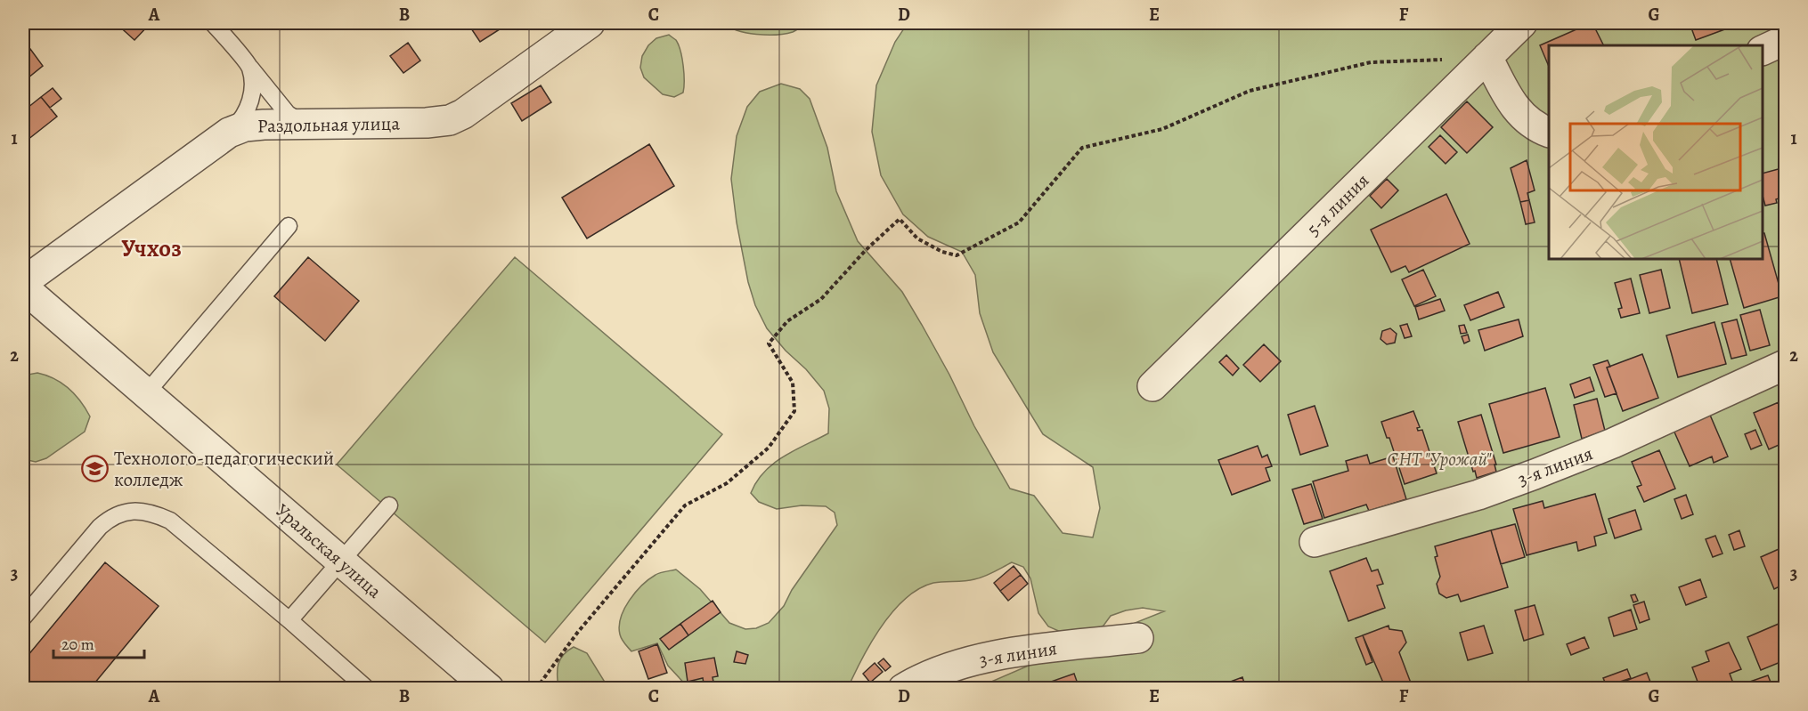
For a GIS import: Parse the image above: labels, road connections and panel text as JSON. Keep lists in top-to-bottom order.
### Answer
{
  "streets": {
    "street": [
      "Раздольная улица",
      "5-я линия",
      "3-я линия",
      "Уральская улица"
    ]
  },
  "districts": ["Учхоз"],
  "parks": ["СНТ \"Урожай\""],
  "places": {
    "school or university": ["Технолого-педагогический колледж"]
  },
  "scale_bar": "20 m",
  "grid": {
    "columns": [
      "A",
      "B",
      "C",
      "D",
      "E",
      "F",
      "G"
    ],
    "rows": ["1", "2", "3"]
  }
}
